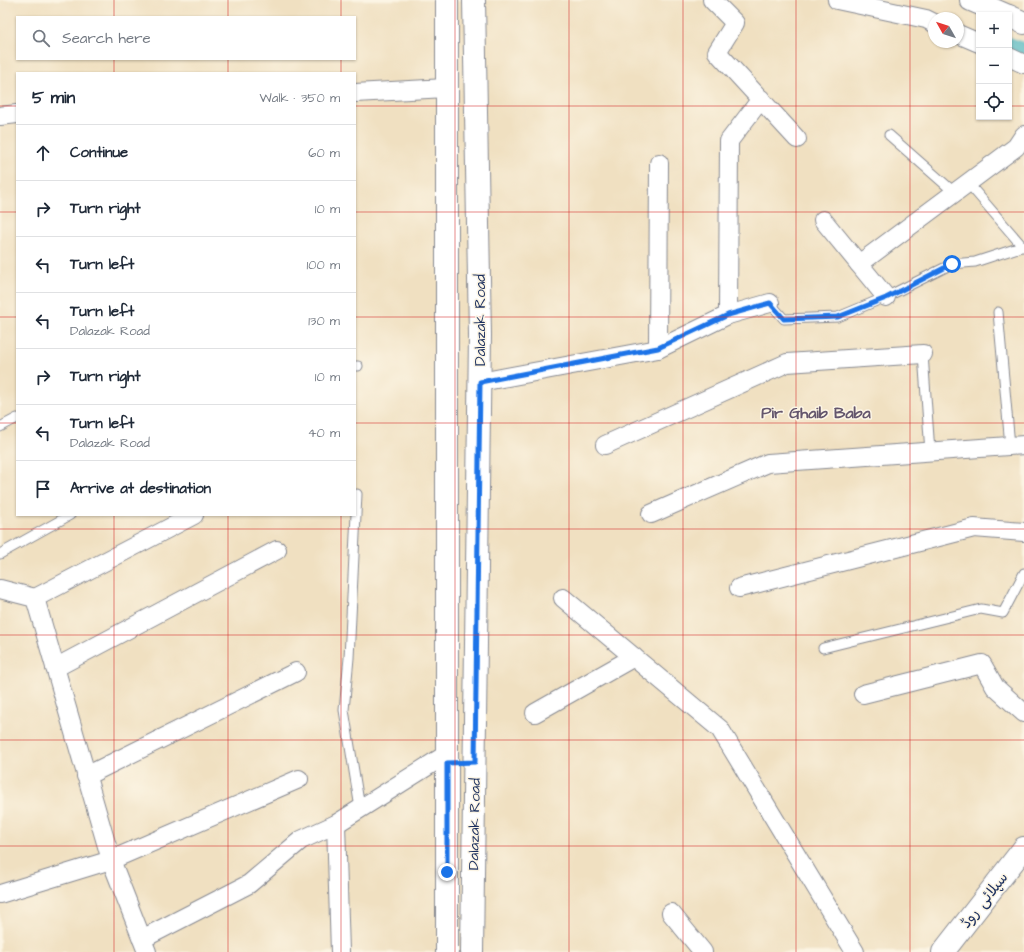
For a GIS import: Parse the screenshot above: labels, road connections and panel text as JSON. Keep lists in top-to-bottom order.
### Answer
{
  "streets": {
    "main road": ["Dalazak Road", "سپلائی روڈ"]
  },
  "districts": ["Pir Ghaib Baba"],
  "north": "top left",
  "page": {
    "map_buttons": ["+", "−"],
    "search": "Search here",
    "heading": ["5 min", "Walk · 350 m"],
    "list": [
      ["Continue", "60 m"],
      ["Turn right", "10 m"],
      ["Turn left", "100 m"],
      ["Turn left", "Dalazak Road", "130 m"],
      ["Turn right", "10 m"],
      ["Turn left", "Dalazak Road", "40 m"],
      "Arrive at destination"
    ]
  }
}
